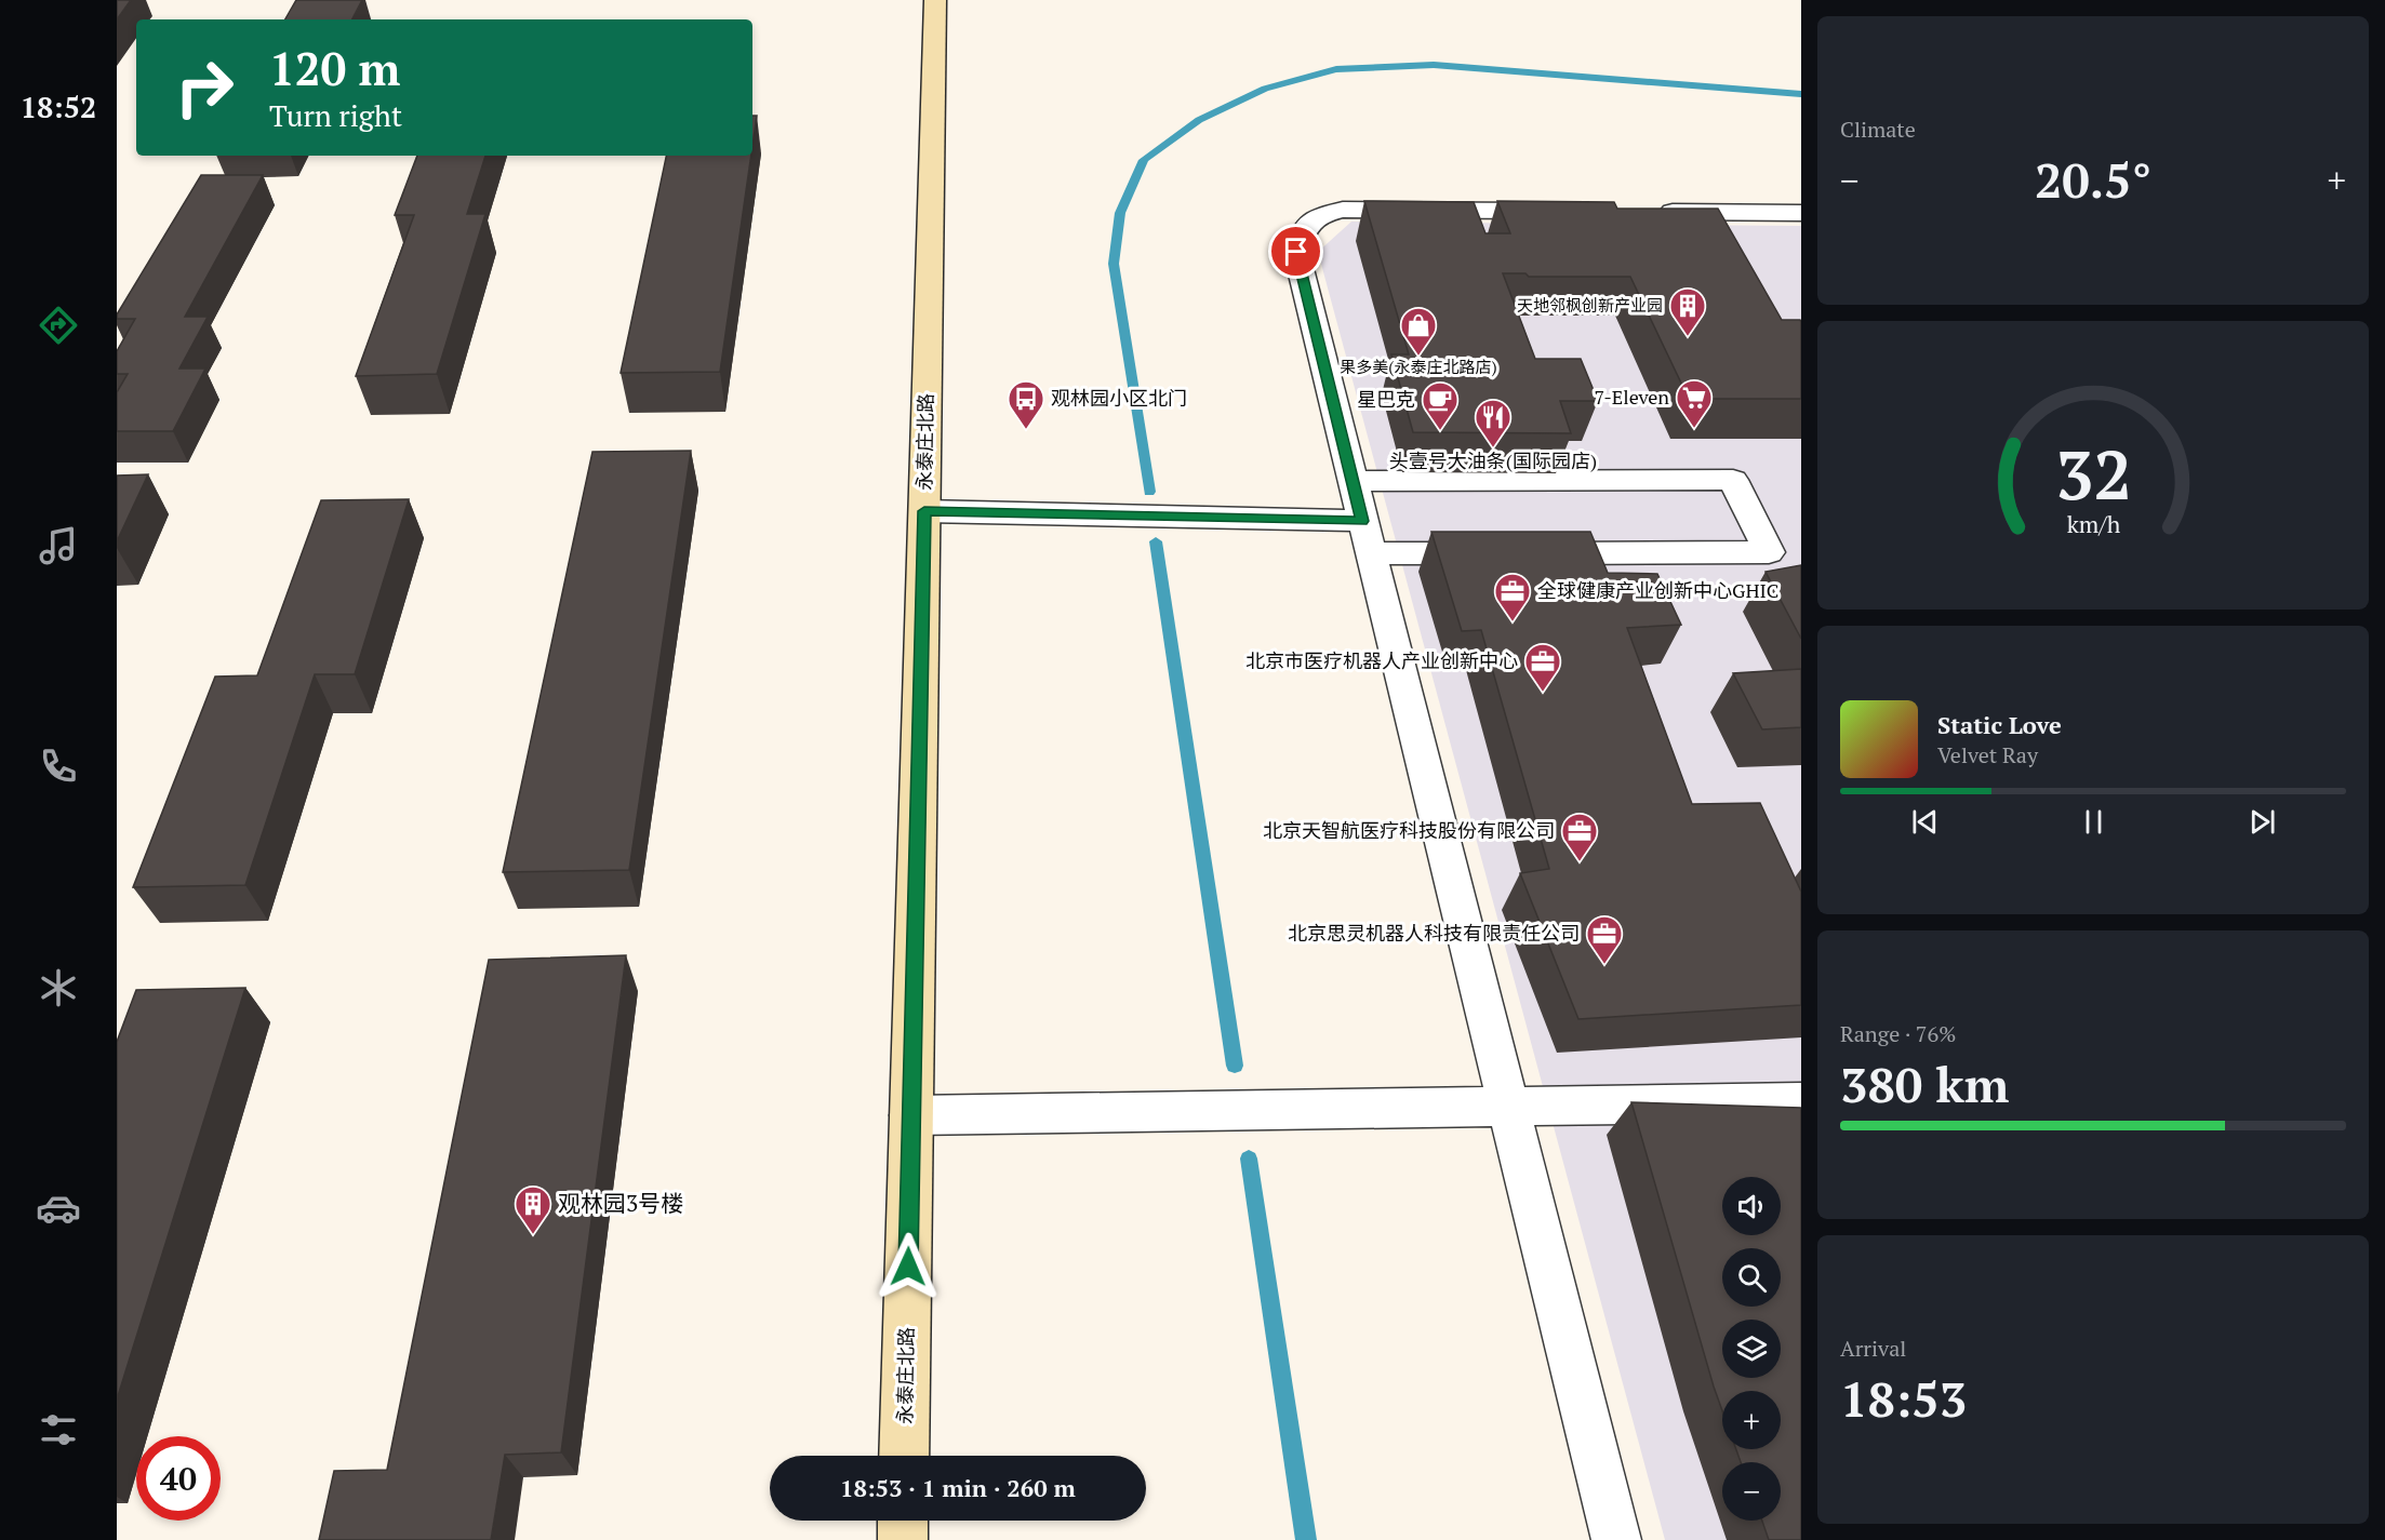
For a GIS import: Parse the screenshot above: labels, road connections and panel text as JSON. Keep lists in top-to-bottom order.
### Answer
{
  "streets": {
    "street": ["永泰庄北路"]
  },
  "places": {
    "building": ["天地邻枫创新产业园", "观林园3号楼"],
    "shop": ["果多美(永泰庄北路店)"],
    "supermarket": ["7-Eleven"],
    "bus stop": ["观林园小区北门"],
    "cafe": ["星巴克"],
    "restaurant": ["头壹号大油条(国际园店)"],
    "office": [
      "全球健康产业创新中心GHIC",
      "北京市医疗机器人产业创新中心",
      "北京天智航医疗科技股份有限公司",
      "北京思灵机器人科技有限责任公司"
    ]
  },
  "page": {
    "tabs": "18:52",
    "tile": [
      "Climate",
      ["Range · 76%", "380 km"],
      ["Arrival", "18:53"]
    ],
    "turn": ["120 m", "Turn right"],
    "heat": ["−", "20.5°", "+"],
    "song": ["Static Love", "Velvet Ray"],
    "map_buttons": ["+", "−"],
    "limit": "40",
    "trip": "18:53 · 1 min · 260 m",
    "gauge": ["32", "km/h"]
  }
}
